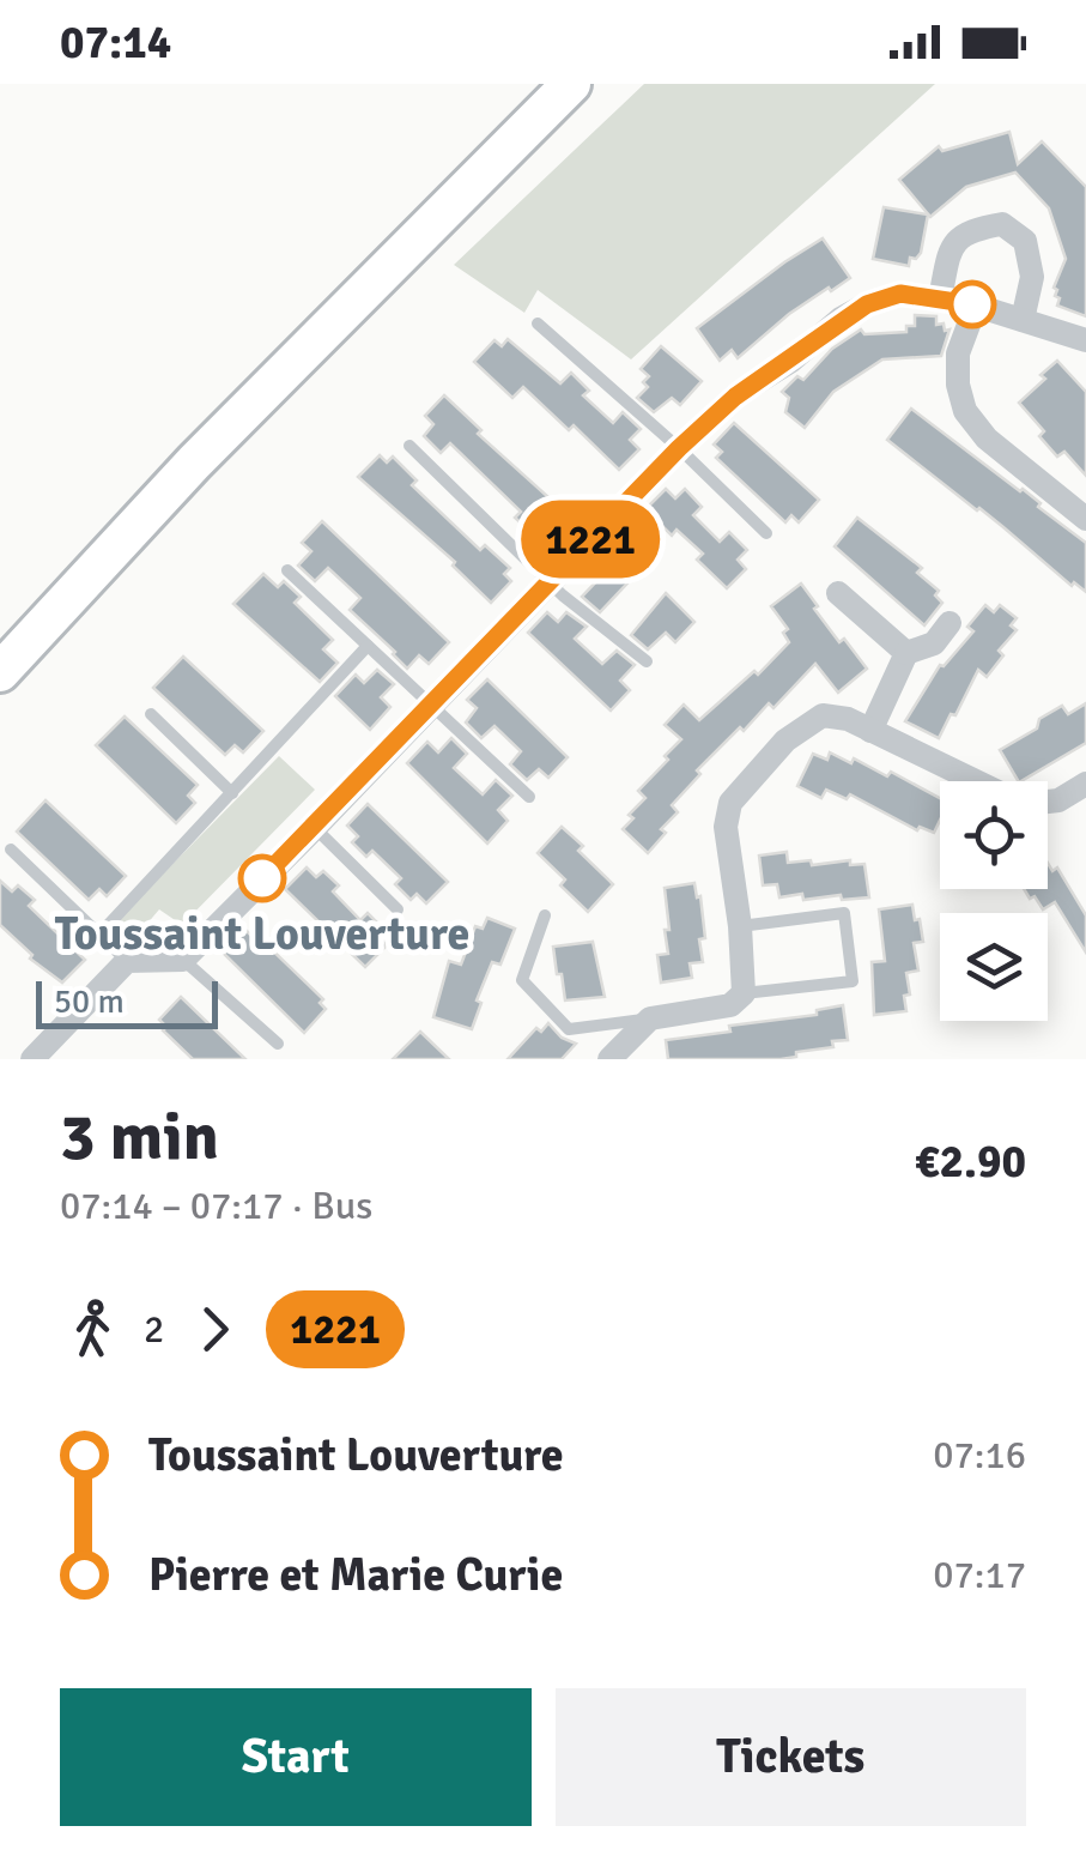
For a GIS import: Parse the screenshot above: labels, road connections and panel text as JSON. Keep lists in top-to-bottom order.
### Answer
{
  "places": ["Toussaint Louverture"],
  "lines": ["bus line 1221"],
  "scale_bar": "50 m",
  "page": {
    "status": "07:14",
    "on_map": "1221",
    "scale": "50 m",
    "heading": ["3 min", "07:14 – 07:17 · Bus", "€2.90"],
    "legs": ["2", "1221"],
    "list": [
      {
        "name": "Toussaint Louverture",
        "value": "07:16"
      },
      {
        "name": "Pierre et Marie Curie",
        "value": "07:17"
      }
    ],
    "buttons": ["Start", "Tickets"]
  }
}
